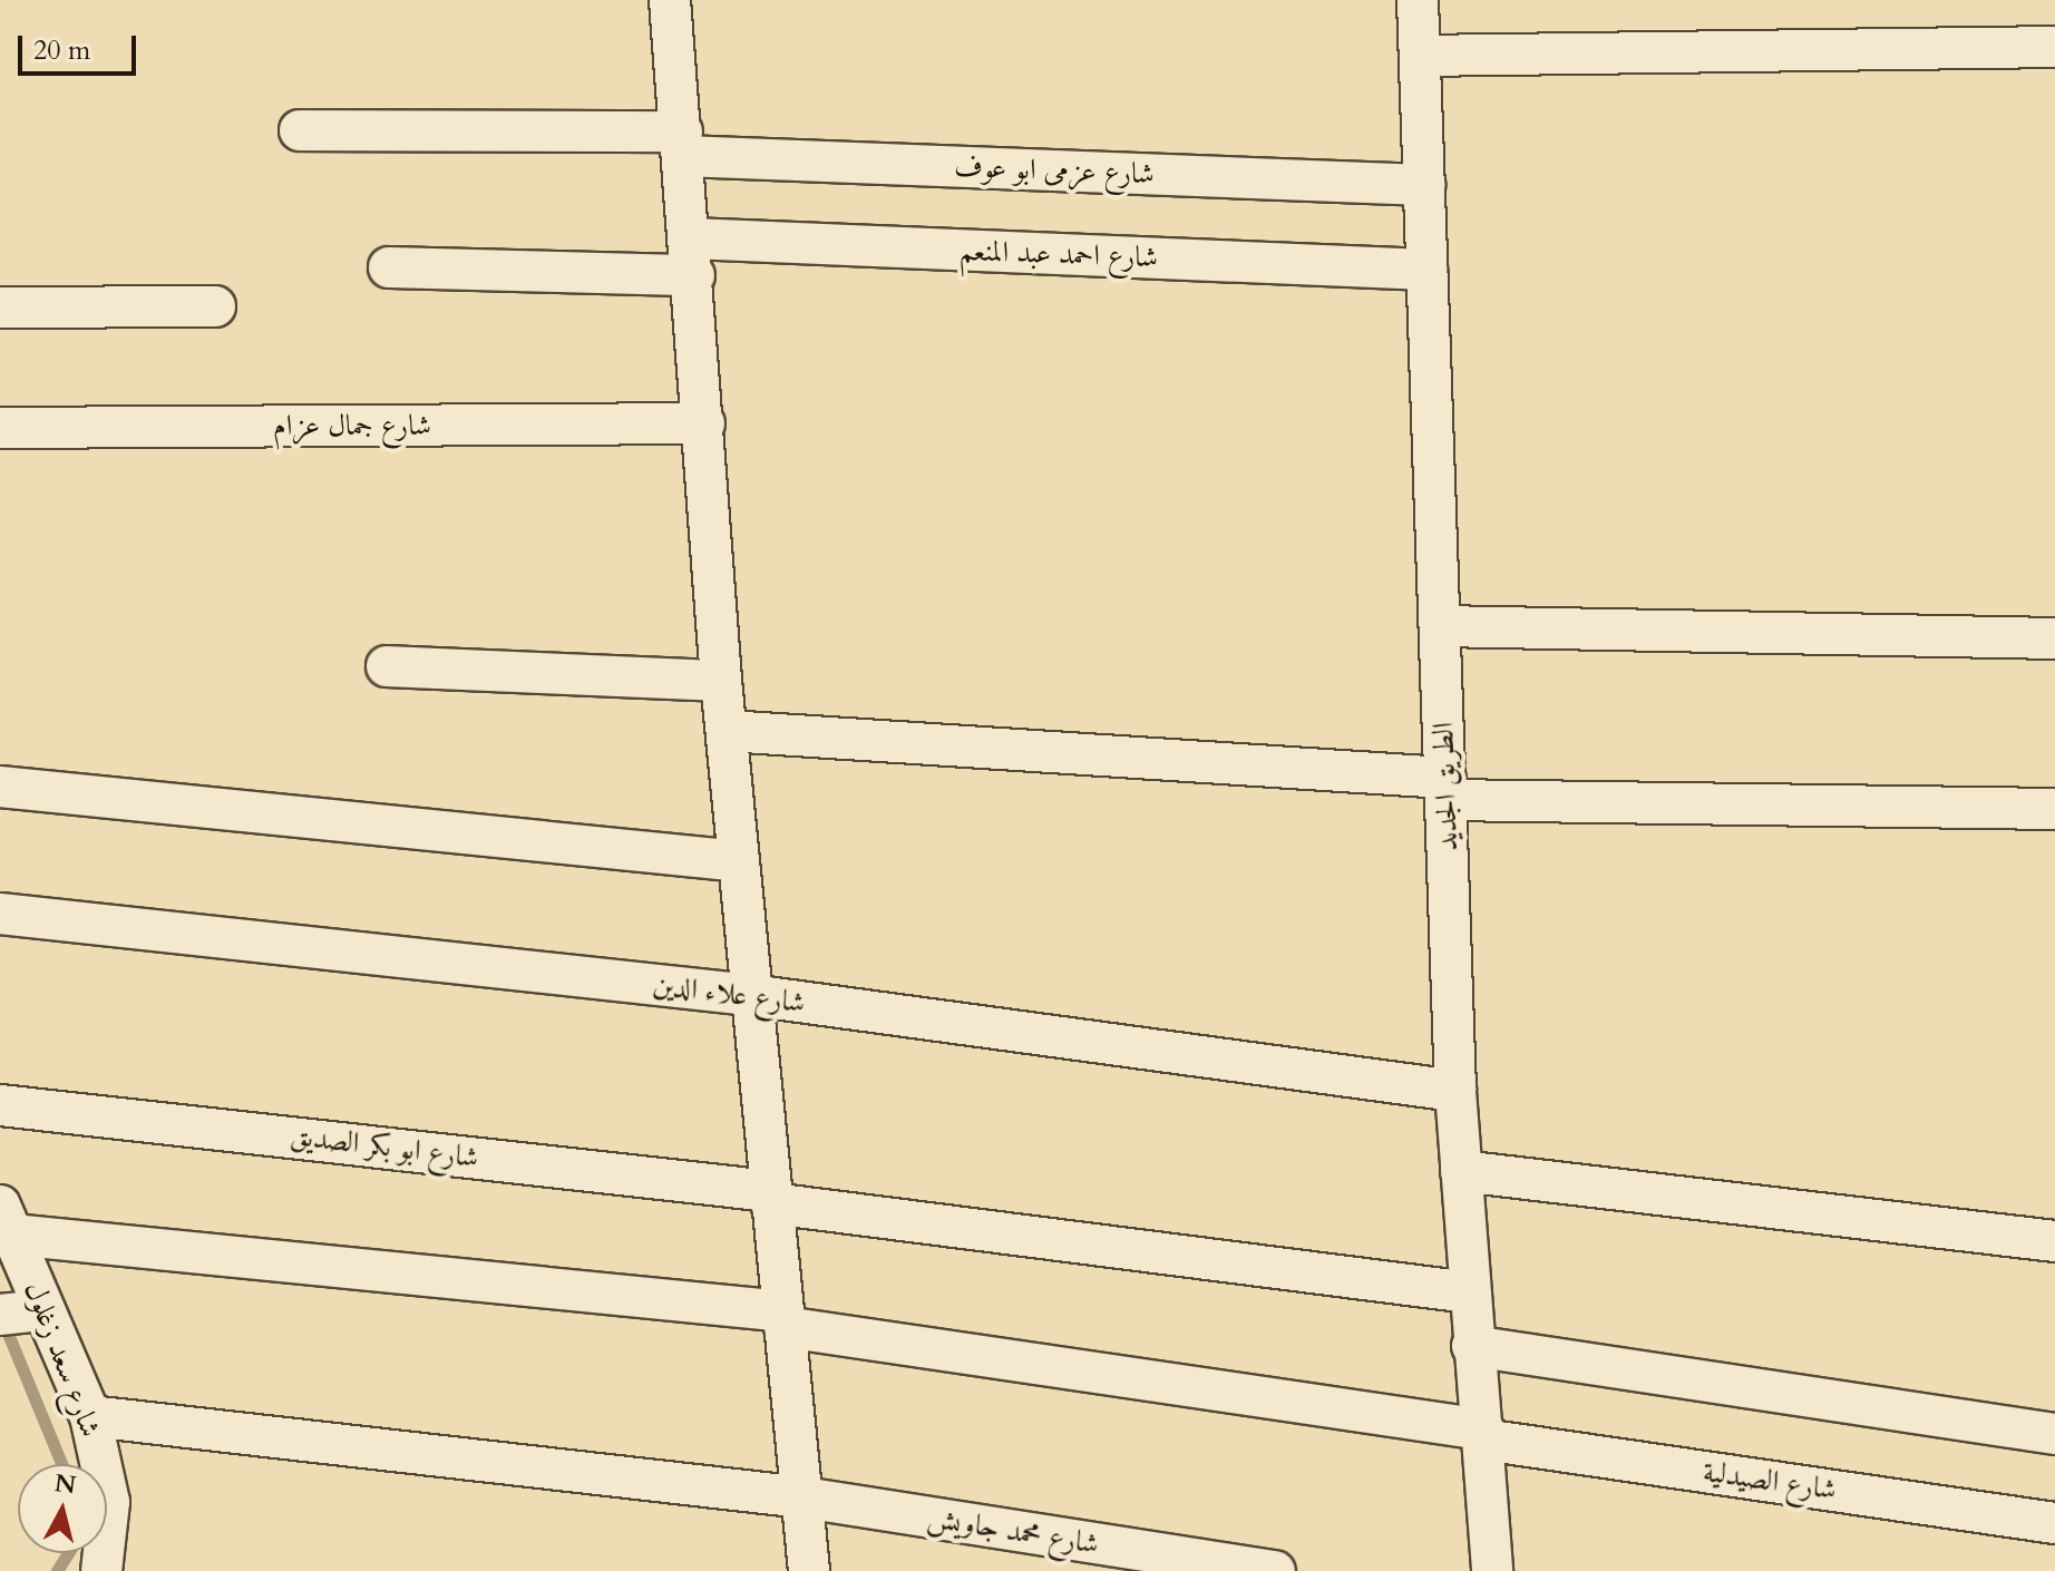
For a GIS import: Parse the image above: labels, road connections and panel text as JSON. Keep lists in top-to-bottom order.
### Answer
{
  "streets": {
    "street": [
      "شارع عزمى ابو عوف",
      "شارع احمد عبد المنعم",
      "شارع جمال عزام",
      "الطريق الجديد",
      "شارع علاء الدين",
      "شارع ابو بكر الصديق",
      "شارع سعد زغلول",
      "شارع الصيدلية",
      "شارع محمد جاويش"
    ]
  },
  "crossings": [
    ["شارع عزمى ابو عوف", "الطريق الجديد"],
    ["شارع احمد عبد المنعم", "الطريق الجديد"],
    ["الطريق الجديد", "شارع علاء الدين"],
    ["الطريق الجديد", "شارع ابو بكر الصديق"],
    ["الطريق الجديد", "شارع الصيدلية"],
    ["شارع سعد زغلول", "شارع الصيدلية"],
    ["شارع سعد زغلول", "شارع محمد جاويش"]
  ],
  "scale_bar": "20 m",
  "north": "top"
}
